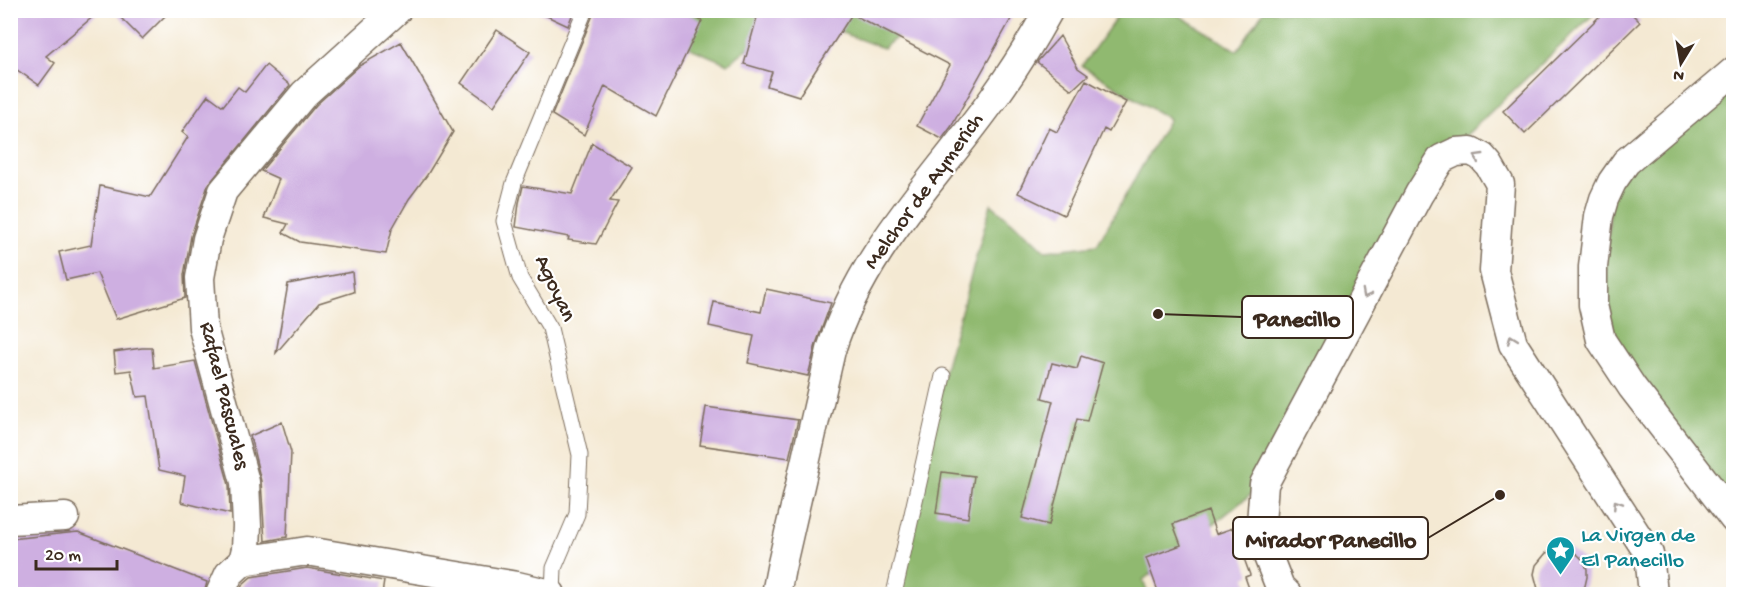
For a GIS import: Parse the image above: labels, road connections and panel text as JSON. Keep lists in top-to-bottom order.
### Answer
{
  "streets": {
    "street": ["Melchor de Aymerich", "Rafael Pascuales"],
    "lane": ["Agoyan"]
  },
  "places": {
    "other": ["Panecillo", "Mirador Panecillo"],
    "place": ["La Virgen de El Panecillo"]
  },
  "scale_bar": "20 m",
  "north": "bottom"
}
